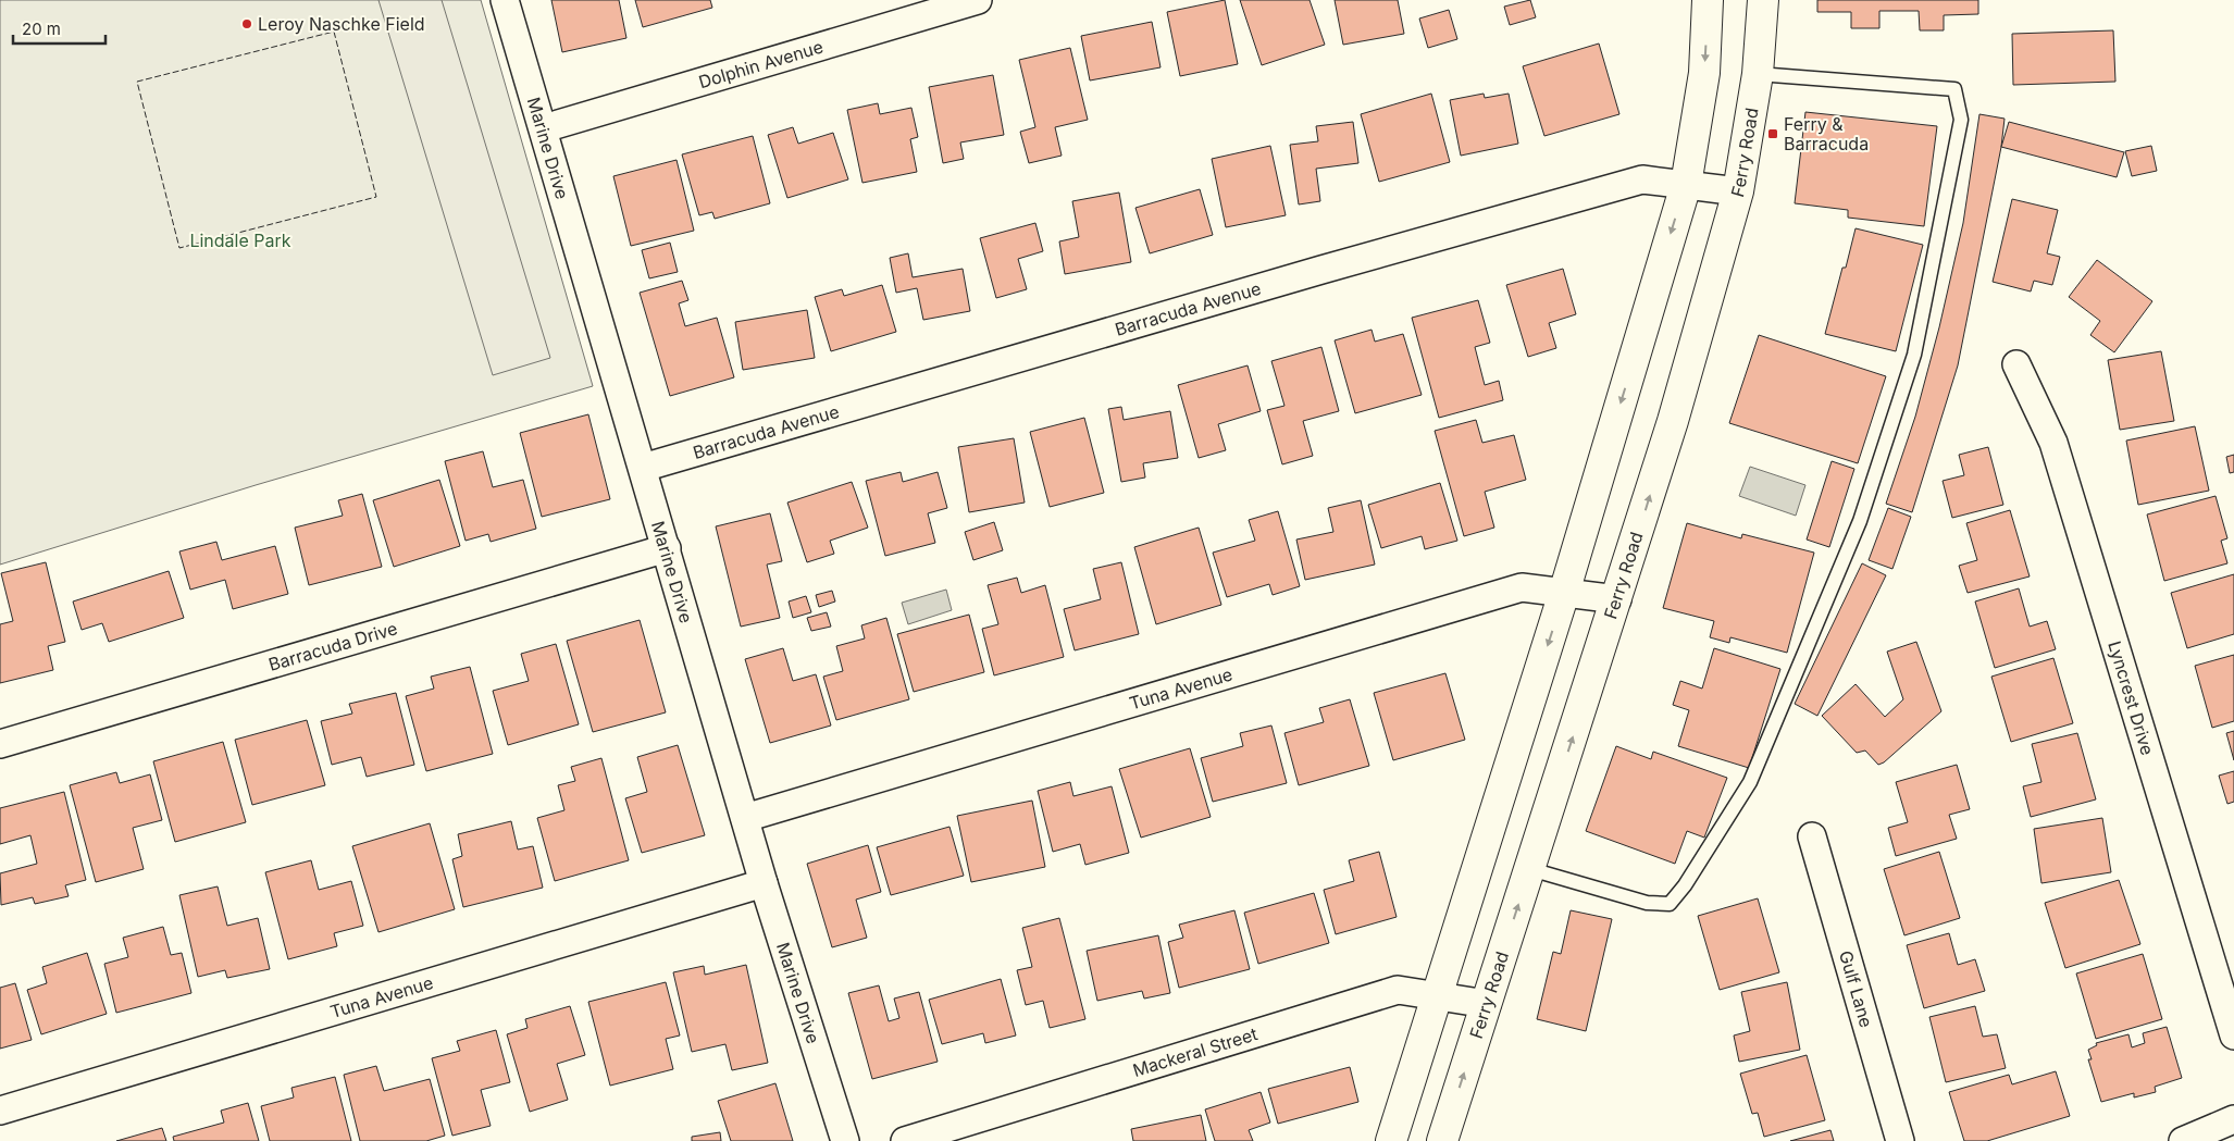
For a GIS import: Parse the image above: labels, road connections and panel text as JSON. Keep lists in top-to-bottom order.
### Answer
{
  "streets": {
    "main road": ["Ferry Road"],
    "street": [
      "Dolphin Avenue",
      "Marine Drive",
      "Barracuda Avenue",
      "Barracuda Drive",
      "Tuna Avenue",
      "Lyncrest Drive",
      "Gulf Lane",
      "Mackeral Street"
    ]
  },
  "crossings": [
    ["Dolphin Avenue", "Marine Drive"],
    ["Marine Drive", "Barracuda Avenue"],
    ["Marine Drive", "Barracuda Drive"],
    ["Marine Drive", "Tuna Avenue"],
    ["Ferry Road", "Barracuda Avenue"],
    ["Ferry Road", "Tuna Avenue"],
    ["Ferry Road", "Mackeral Street"]
  ],
  "parks": ["Lindale Park"],
  "places": {
    "other": ["Leroy Naschke Field"],
    "transit": ["Ferry & Barracuda"]
  },
  "scale_bar": "20 m"
}
